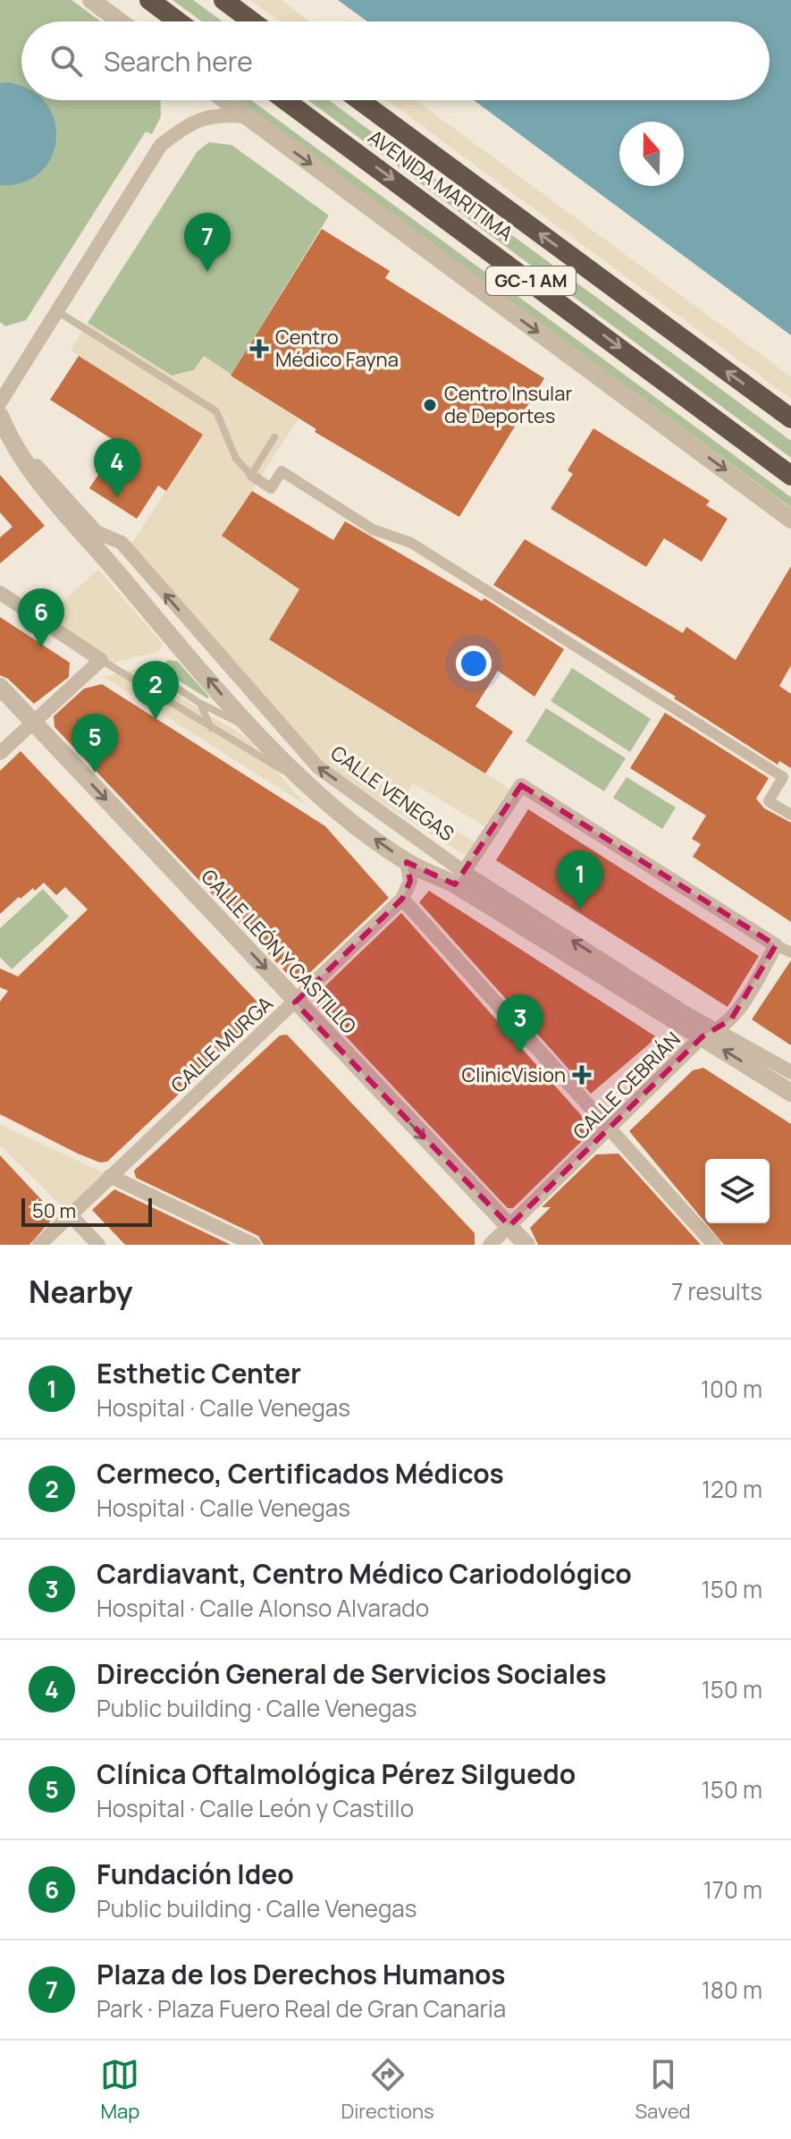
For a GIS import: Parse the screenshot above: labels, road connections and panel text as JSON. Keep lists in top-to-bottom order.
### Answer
{
  "streets": {
    "highway": ["AVENIDA MARITIMA", "GC-1 AM"],
    "street": [
      "CALLE VENEGAS",
      "CALLE LEÓN Y CASTILLO",
      "CALLE MURGA",
      "CALLE CEBRIÁN"
    ]
  },
  "crossings": [
    ["CALLE VENEGAS", "CALLE CEBRIÁN"],
    ["CALLE LEÓN Y CASTILLO", "CALLE MURGA"],
    ["CALLE LEÓN Y CASTILLO", "CALLE CEBRIÁN"]
  ],
  "places": {
    "health": ["Centro Médico Fayna", "ClinicVision"],
    "other": ["Centro Insular de Deportes"]
  },
  "scale_bar": "50 m",
  "north": "top",
  "page": {
    "search": "Search here",
    "pins": [
      "7",
      "4",
      "6",
      "2",
      "5",
      "1",
      "3"
    ],
    "scale": "50 m",
    "heading": ["Nearby", "7 results"],
    "list": [
      {
        "mark": "1",
        "name": "Esthetic Center",
        "note": "Hospital · Calle Venegas",
        "value": "100 m"
      },
      {
        "mark": "2",
        "name": "Cermeco, Certificados Médicos",
        "note": "Hospital · Calle Venegas",
        "value": "120 m"
      },
      {
        "mark": "3",
        "name": "Cardiavant, Centro Médico Cariodológico",
        "note": "Hospital · Calle Alonso Alvarado",
        "value": "150 m"
      },
      {
        "mark": "4",
        "name": "Dirección General de Servicios Sociales",
        "note": "Public building · Calle Venegas",
        "value": "150 m"
      },
      {
        "mark": "5",
        "name": "Clínica Oftalmológica Pérez Silguedo",
        "note": "Hospital · Calle León y Castillo",
        "value": "150 m"
      },
      {
        "mark": "6",
        "name": "Fundación Ideo",
        "note": "Public building · Calle Venegas",
        "value": "170 m"
      },
      {
        "mark": "7",
        "name": "Plaza de los Derechos Humanos",
        "note": "Park · Plaza Fuero Real de Gran Canaria",
        "value": "180 m"
      }
    ],
    "nav": ["Map", "Directions", "Saved"]
  }
}
